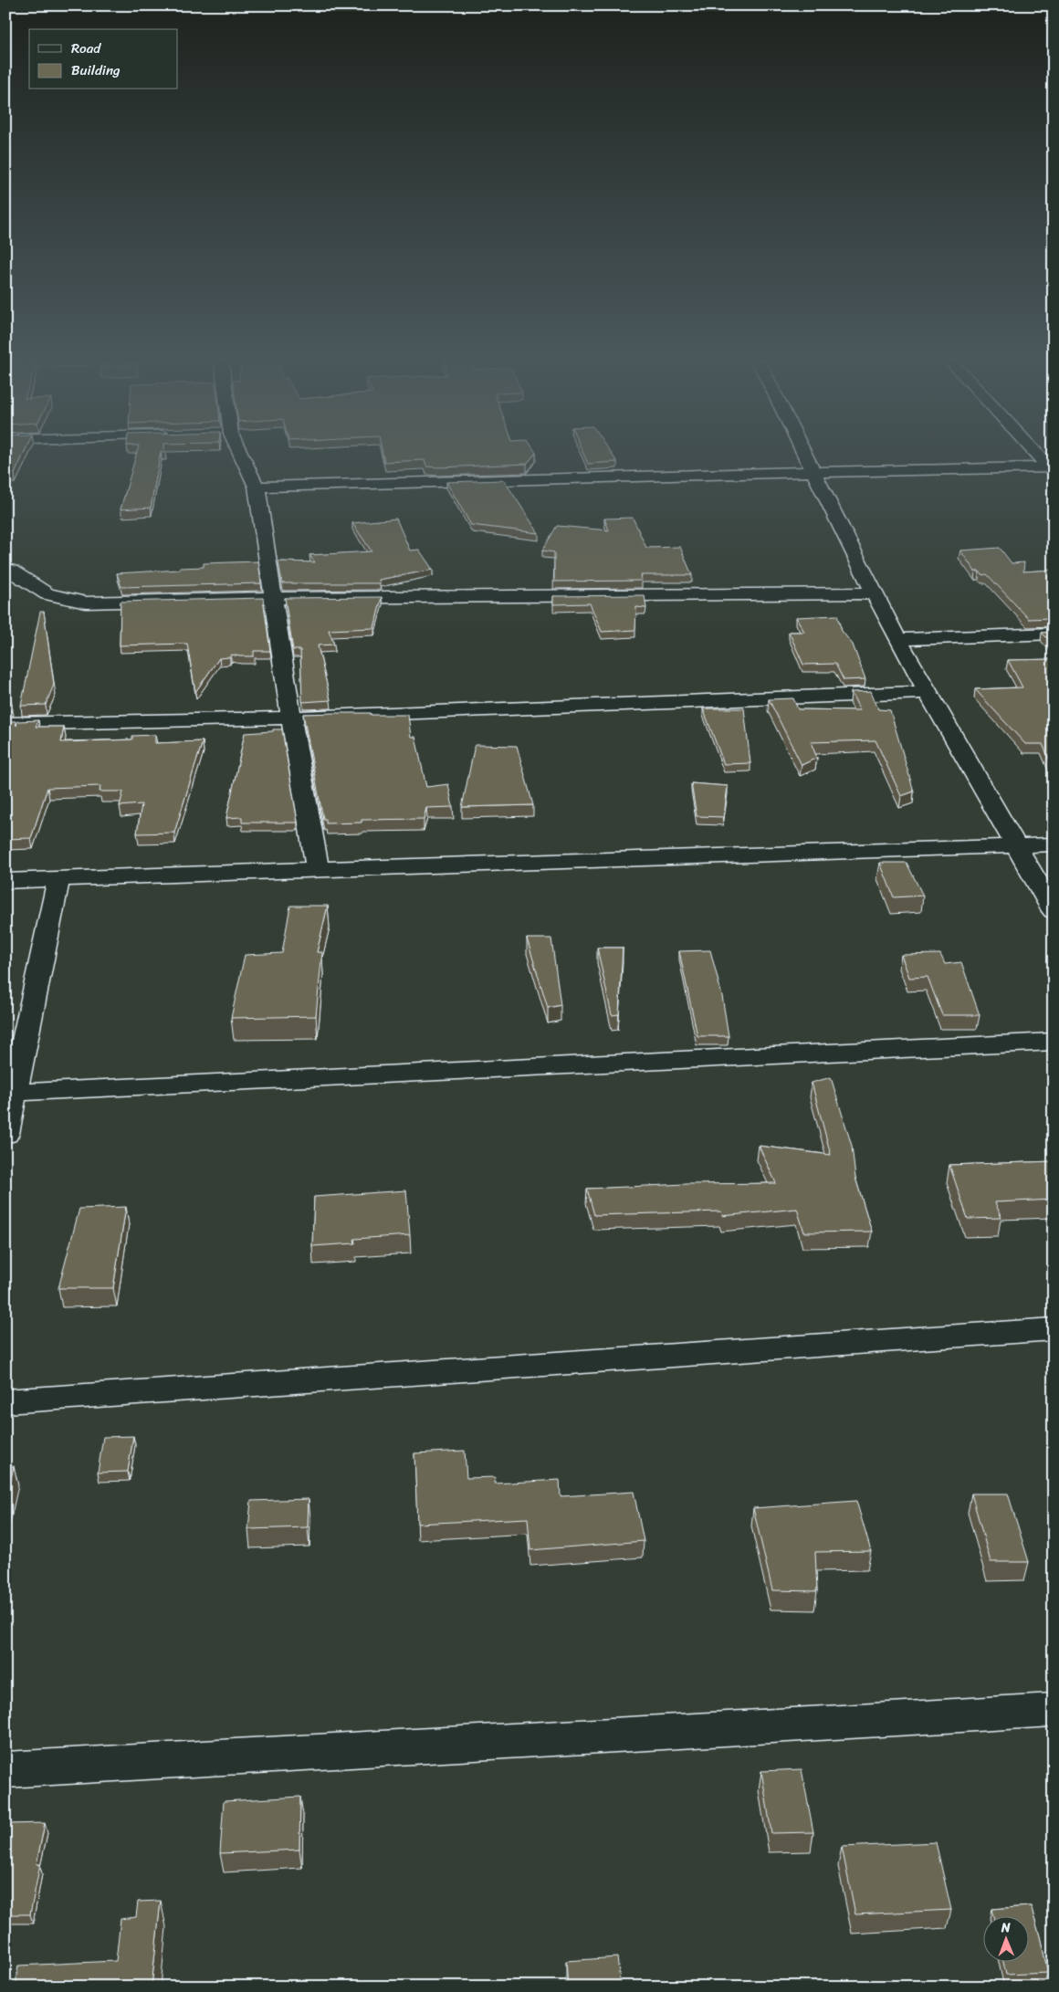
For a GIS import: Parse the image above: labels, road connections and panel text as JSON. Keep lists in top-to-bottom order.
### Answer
{
  "legend": ["Road", "Building"],
  "north": "top"
}
